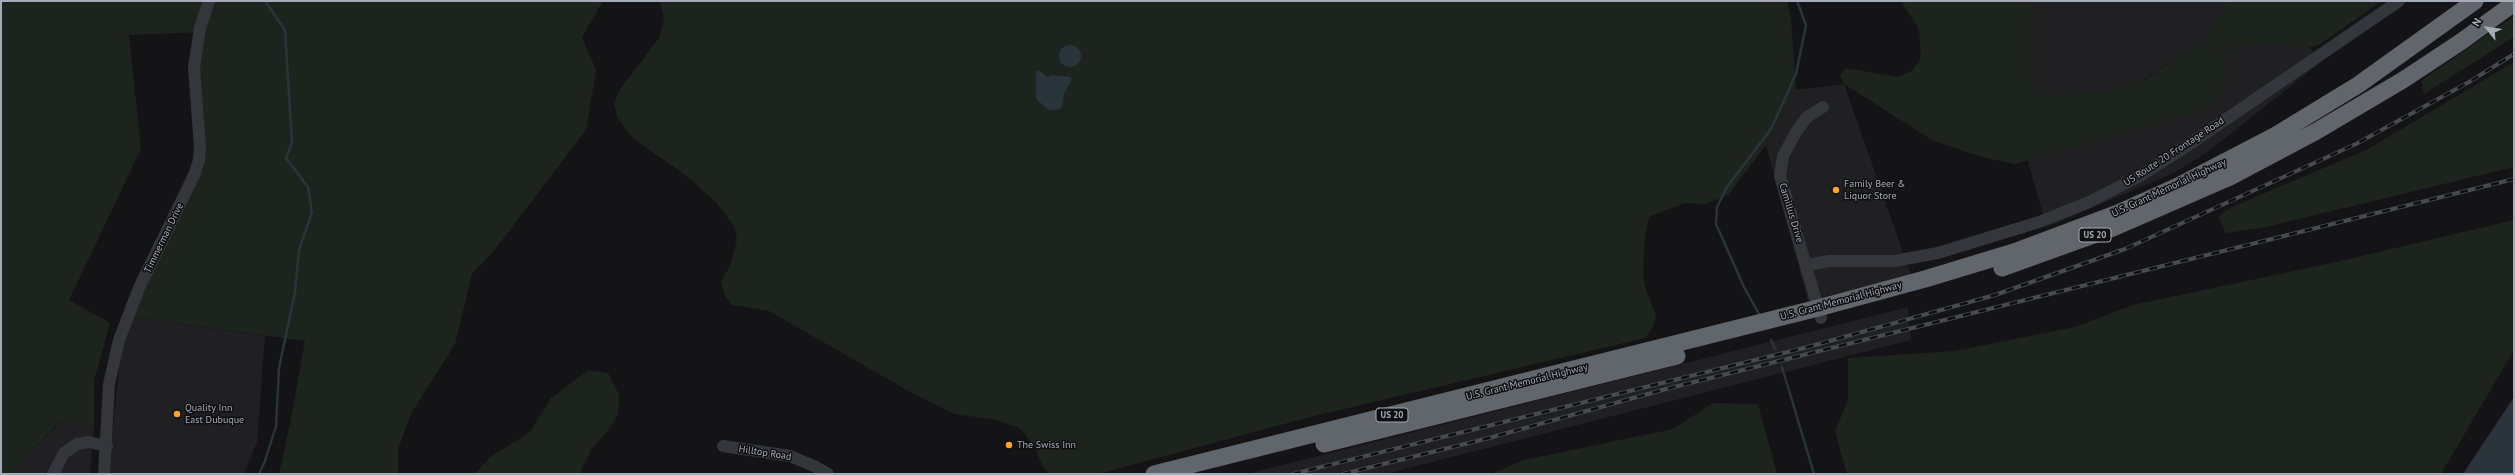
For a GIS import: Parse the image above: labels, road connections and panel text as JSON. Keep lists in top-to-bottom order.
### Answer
{
  "streets": {
    "highway": ["U.S. Grant Memorial Highway", "US 20"],
    "street": [
      "US Route 20 Frontage Road",
      "Camillus Drive",
      "Timmerman Drive",
      "Hilltop Road"
    ]
  },
  "crossings": [
    ["US Route 20 Frontage Road", "Camillus Drive"],
    ["U.S. Grant Memorial Highway", "Camillus Drive"]
  ],
  "places": ["Family Beer & Liquor Store", "Quality Inn East Dubuque", "The Swiss Inn"],
  "north": "top left"
}
